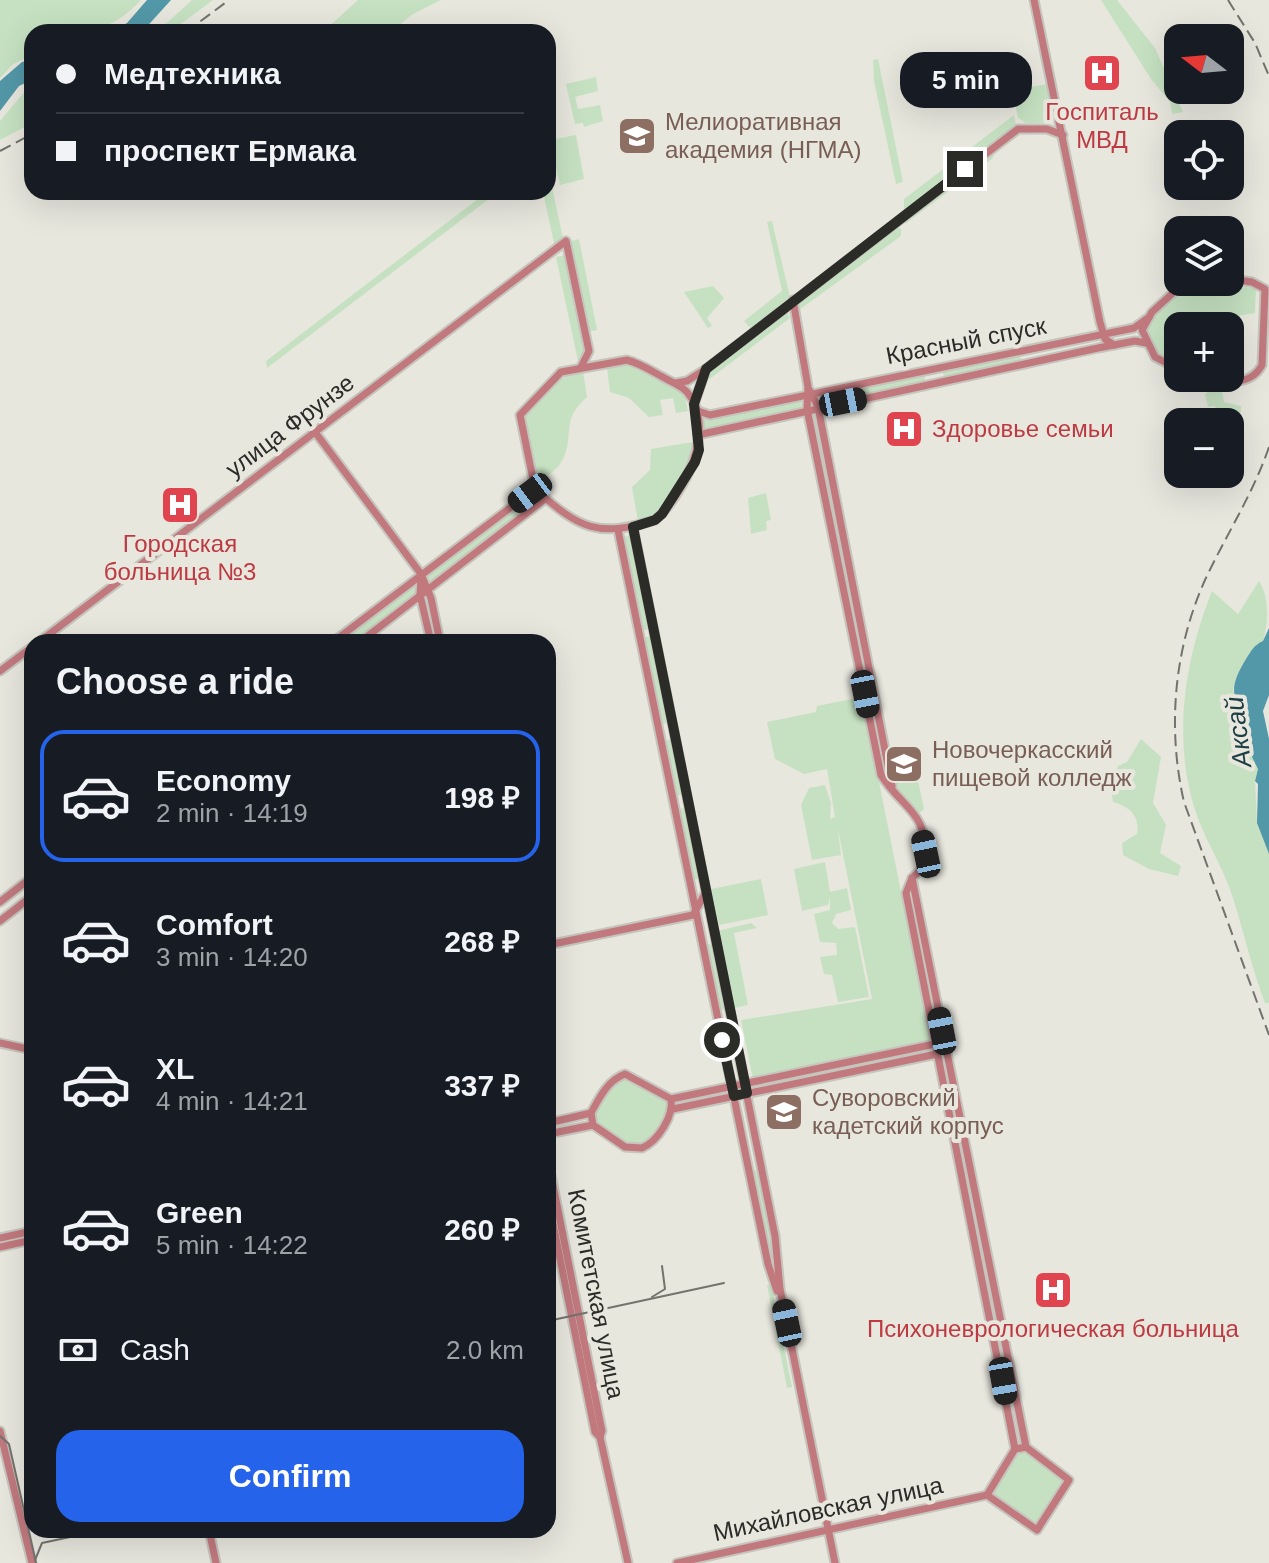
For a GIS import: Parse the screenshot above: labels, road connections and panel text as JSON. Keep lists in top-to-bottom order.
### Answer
{
  "streets": {
    "street": [
      "Красный спуск",
      "улица Фрунзе",
      "Комитетская улица",
      "Михайловская улица"
    ]
  },
  "water": ["Аксай"],
  "places": {
    "hospital": [
      "Госпиталь МВД",
      "Здоровье семьи",
      "Городская больница №3",
      "Психоневрологическая больница"
    ],
    "school or university": ["Мелиоративная академия (НГМА)", "Новочеркасский пищевой колледж", "Суворовский кадетский корпус"]
  },
  "north": "left",
  "page": {
    "map_buttons": ["+", "−"],
    "banner": ["Медтехника", "проспект Ермака"],
    "bubble": "5 min",
    "heading": "Choose a ride",
    "list": [
      {
        "name": "Economy",
        "note": "2 min · 14:19",
        "value": "198 ₽"
      },
      {
        "name": "Comfort",
        "note": "3 min · 14:20",
        "value": "268 ₽"
      },
      {
        "name": "XL",
        "note": "4 min · 14:21",
        "value": "337 ₽"
      },
      {
        "name": "Green",
        "note": "5 min · 14:22",
        "value": "260 ₽"
      }
    ],
    "pay": ["Cash", "2.0 km"],
    "buttons": "Confirm"
  }
}
